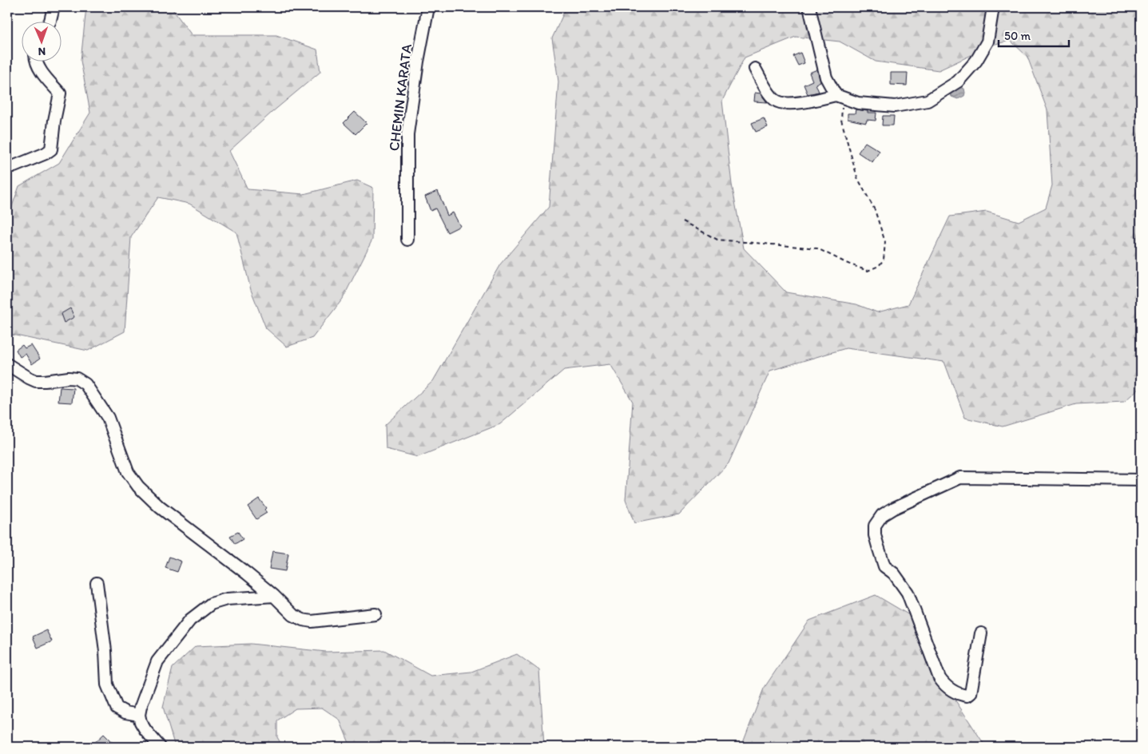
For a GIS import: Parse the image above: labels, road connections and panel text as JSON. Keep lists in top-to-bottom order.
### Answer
{
  "streets": {
    "street": ["CHEMIN KARATA"]
  },
  "scale_bar": "50 m",
  "north": "bottom"
}
